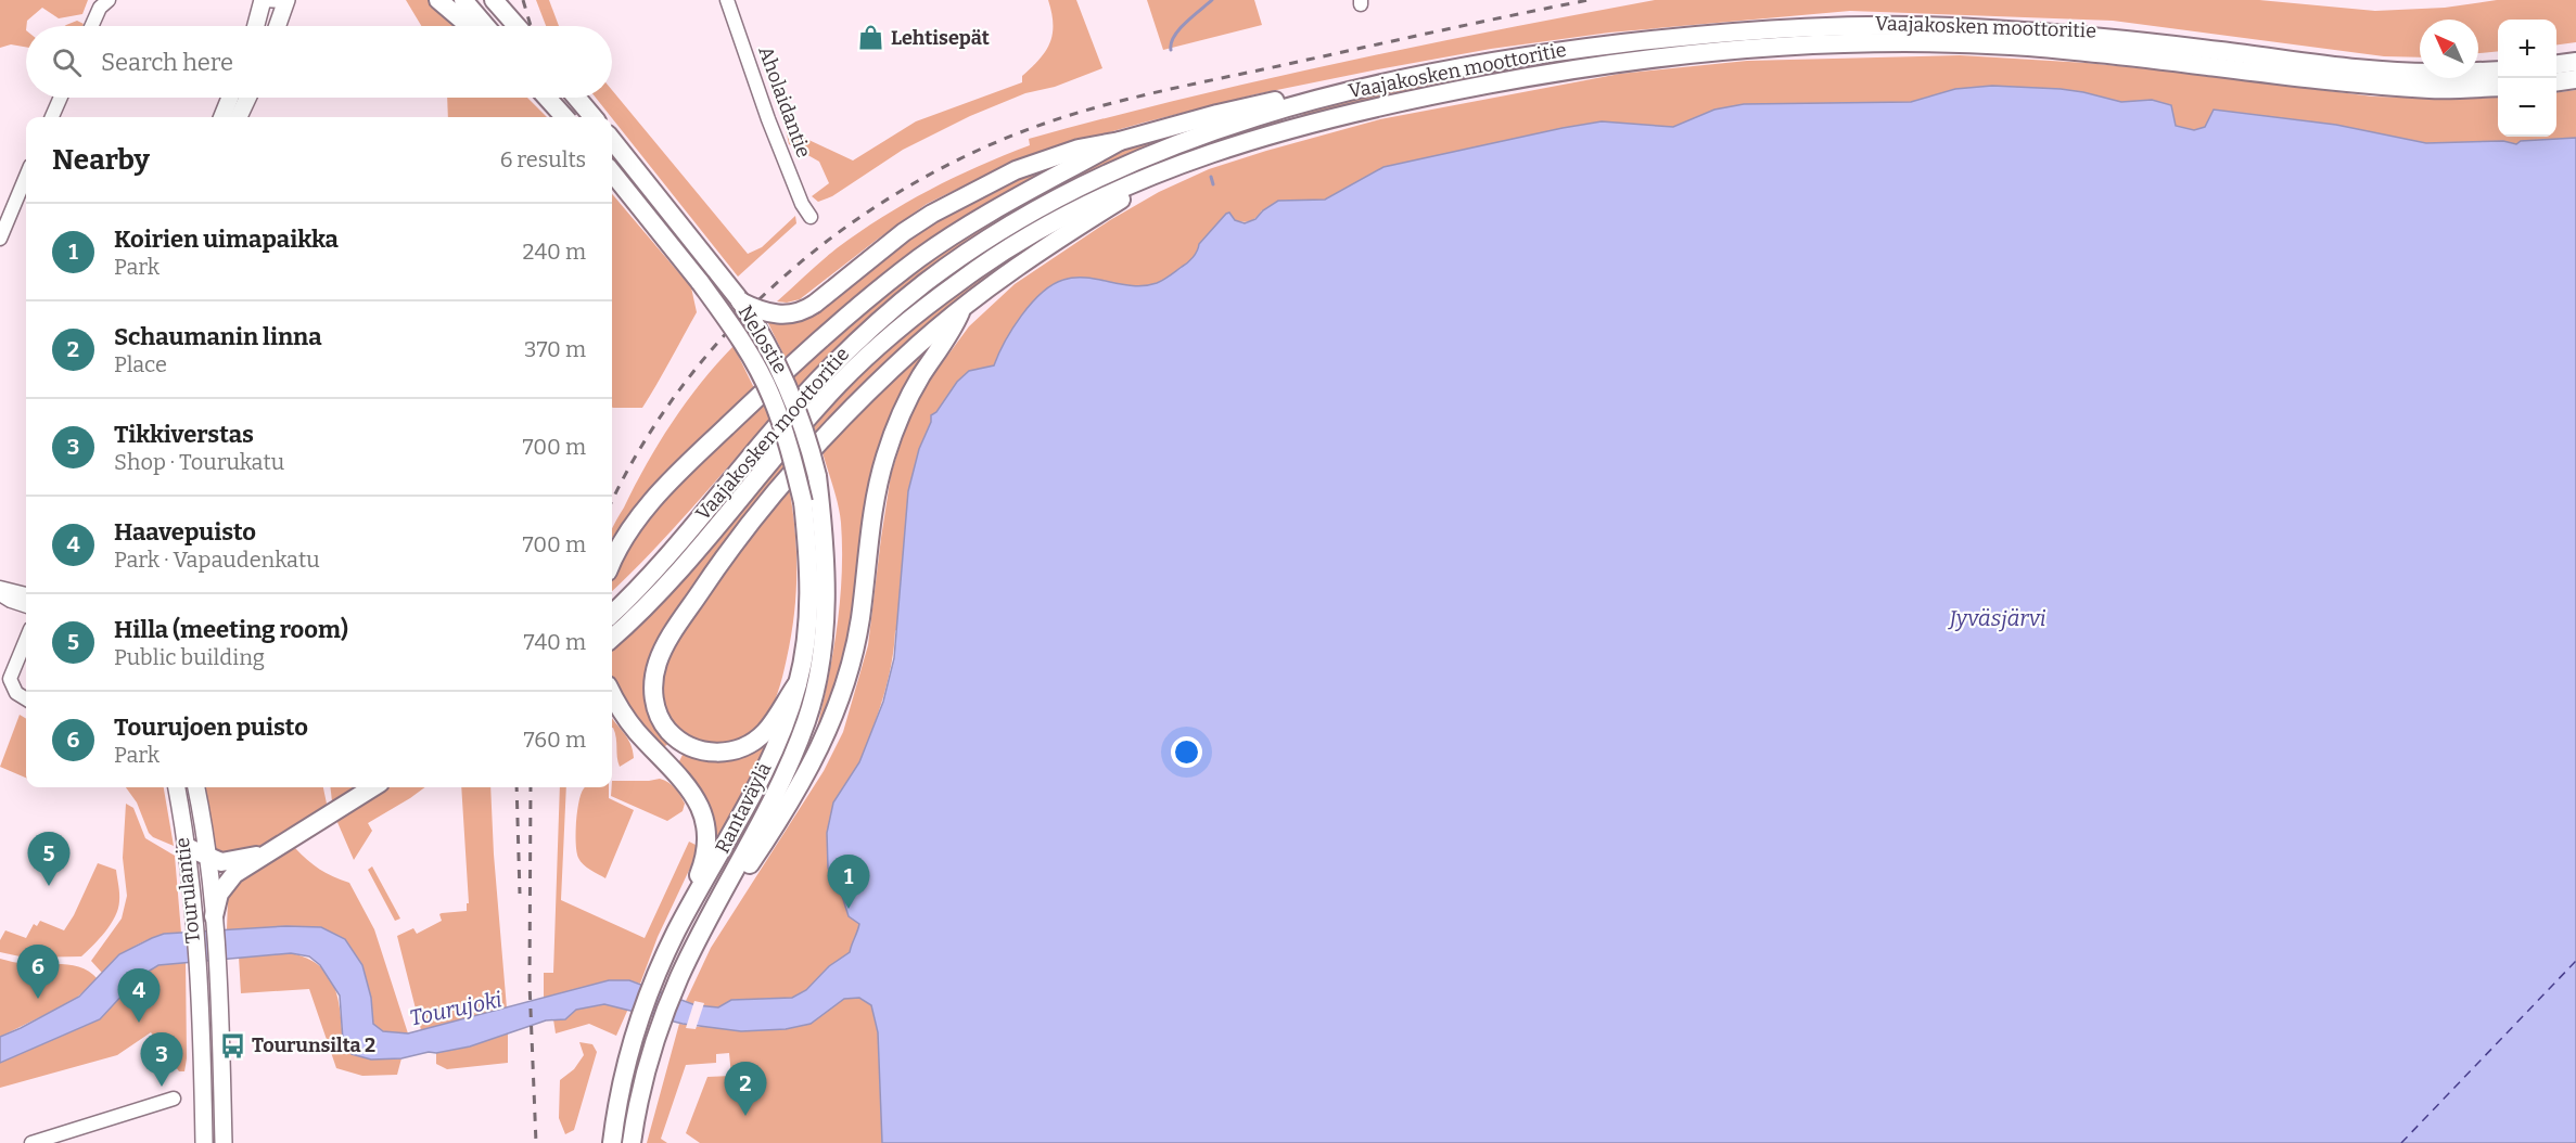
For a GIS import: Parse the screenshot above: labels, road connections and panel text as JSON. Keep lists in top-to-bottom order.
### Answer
{
  "streets": {
    "highway": ["Vaajakosken moottoritie", "Nelostie", "Rantaväylä"],
    "main road": ["Tourulantie"],
    "street": ["Aholaidantie"]
  },
  "crossings": [
    ["Nelostie", "Rantaväylä"]
  ],
  "water": ["Jyväsjärvi", "Tourujoki"],
  "places": {
    "shop": ["Lehtisepät"],
    "bus stop": ["Tourunsilta 2"]
  },
  "north": "top left",
  "page": {
    "map_buttons": ["+", "−"],
    "search": "Search here",
    "heading": ["Nearby", "6 results"],
    "list": [
      {
        "mark": "1",
        "name": "Koirien uimapaikka",
        "note": "Park",
        "value": "240 m"
      },
      {
        "mark": "2",
        "name": "Schaumanin linna",
        "note": "Place",
        "value": "370 m"
      },
      {
        "mark": "3",
        "name": "Tikkiverstas",
        "note": "Shop · Tourukatu",
        "value": "700 m"
      },
      {
        "mark": "4",
        "name": "Haavepuisto",
        "note": "Park · Vapaudenkatu",
        "value": "700 m"
      },
      {
        "mark": "5",
        "name": "Hilla (meeting room)",
        "note": "Public building",
        "value": "740 m"
      },
      {
        "mark": "6",
        "name": "Tourujoen puisto",
        "note": "Park",
        "value": "760 m"
      }
    ],
    "pins": [
      "5",
      "1",
      "6",
      "4",
      "3",
      "2"
    ]
  }
}
